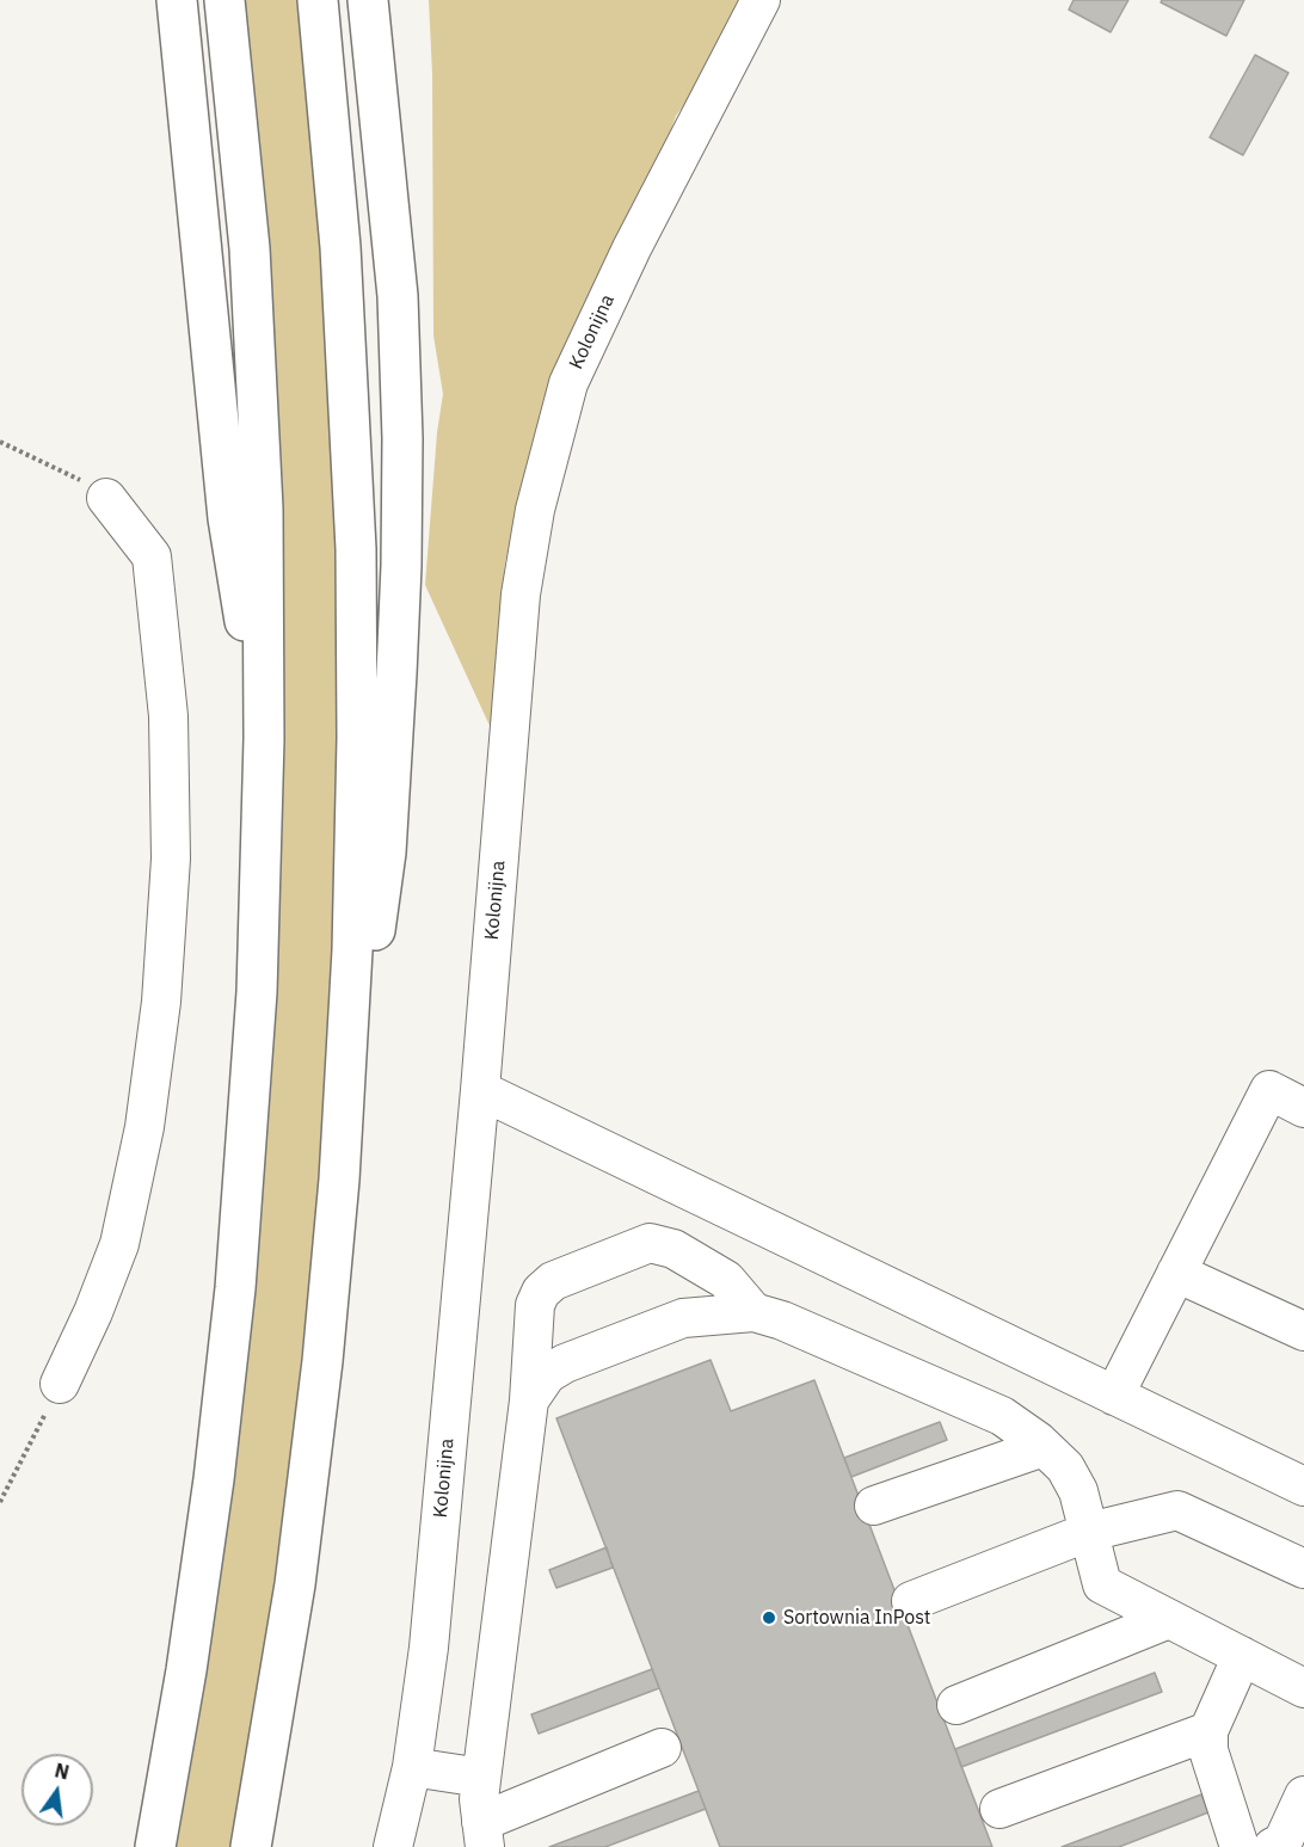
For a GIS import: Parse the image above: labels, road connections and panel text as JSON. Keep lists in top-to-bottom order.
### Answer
{
  "streets": {
    "street": ["Kolonijna"]
  },
  "places": ["Sortownia InPost"],
  "north": "top"
}
